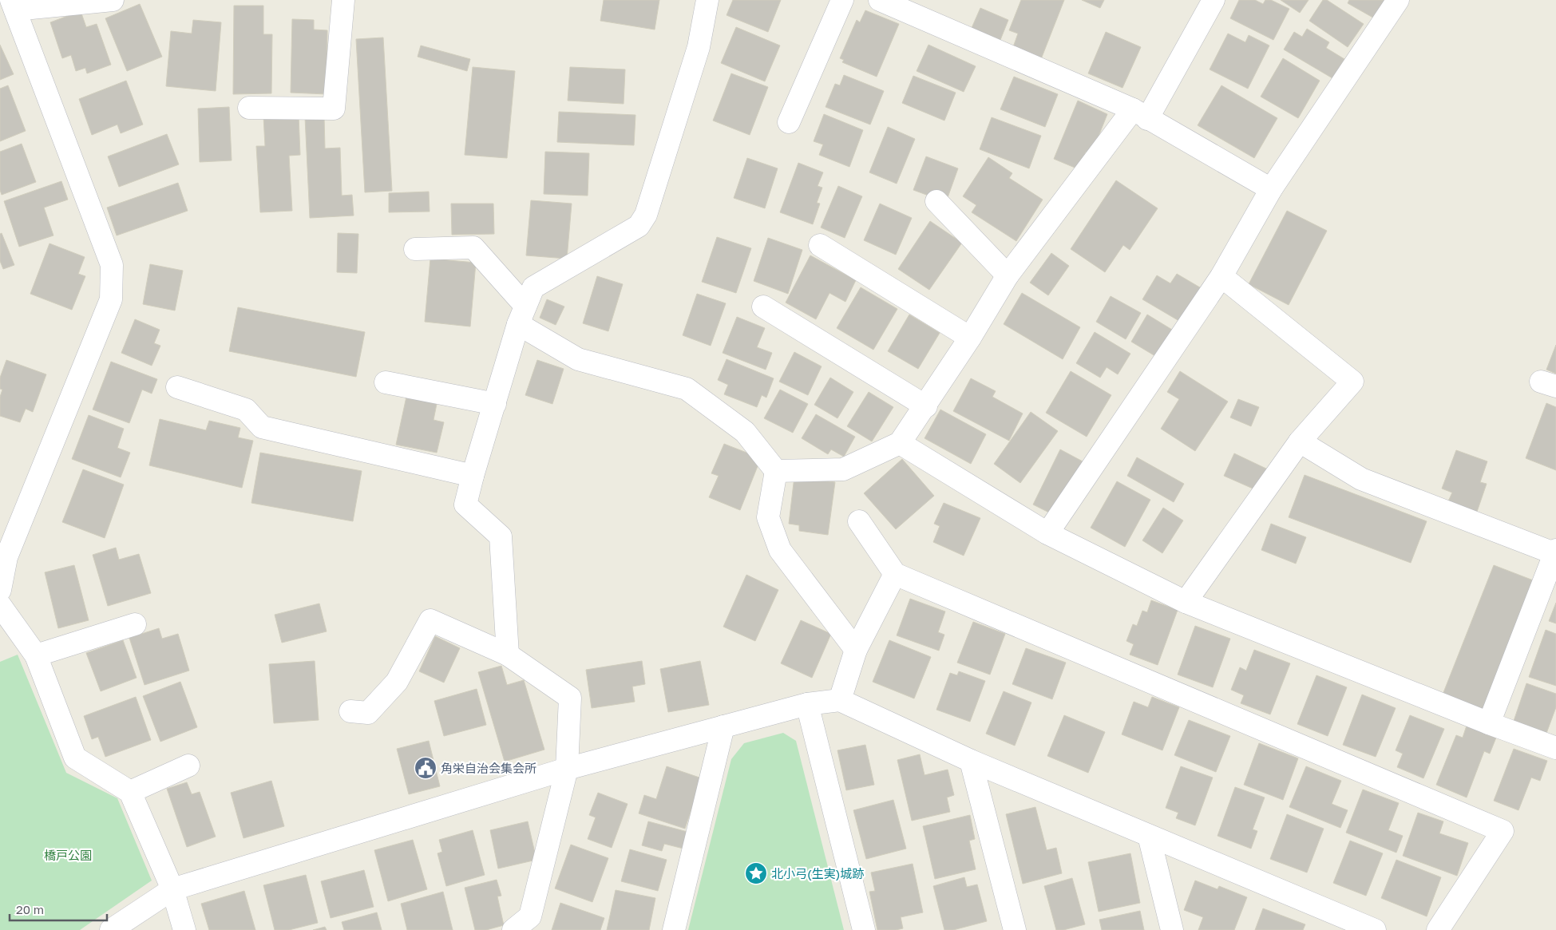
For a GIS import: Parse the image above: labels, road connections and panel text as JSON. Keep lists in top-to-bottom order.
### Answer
{
  "parks": ["橋戸公園"],
  "places": {
    "public building": ["角栄自治会集会所"],
    "place": ["北小弓(生実)城跡"]
  },
  "scale_bar": "20 m"
}
